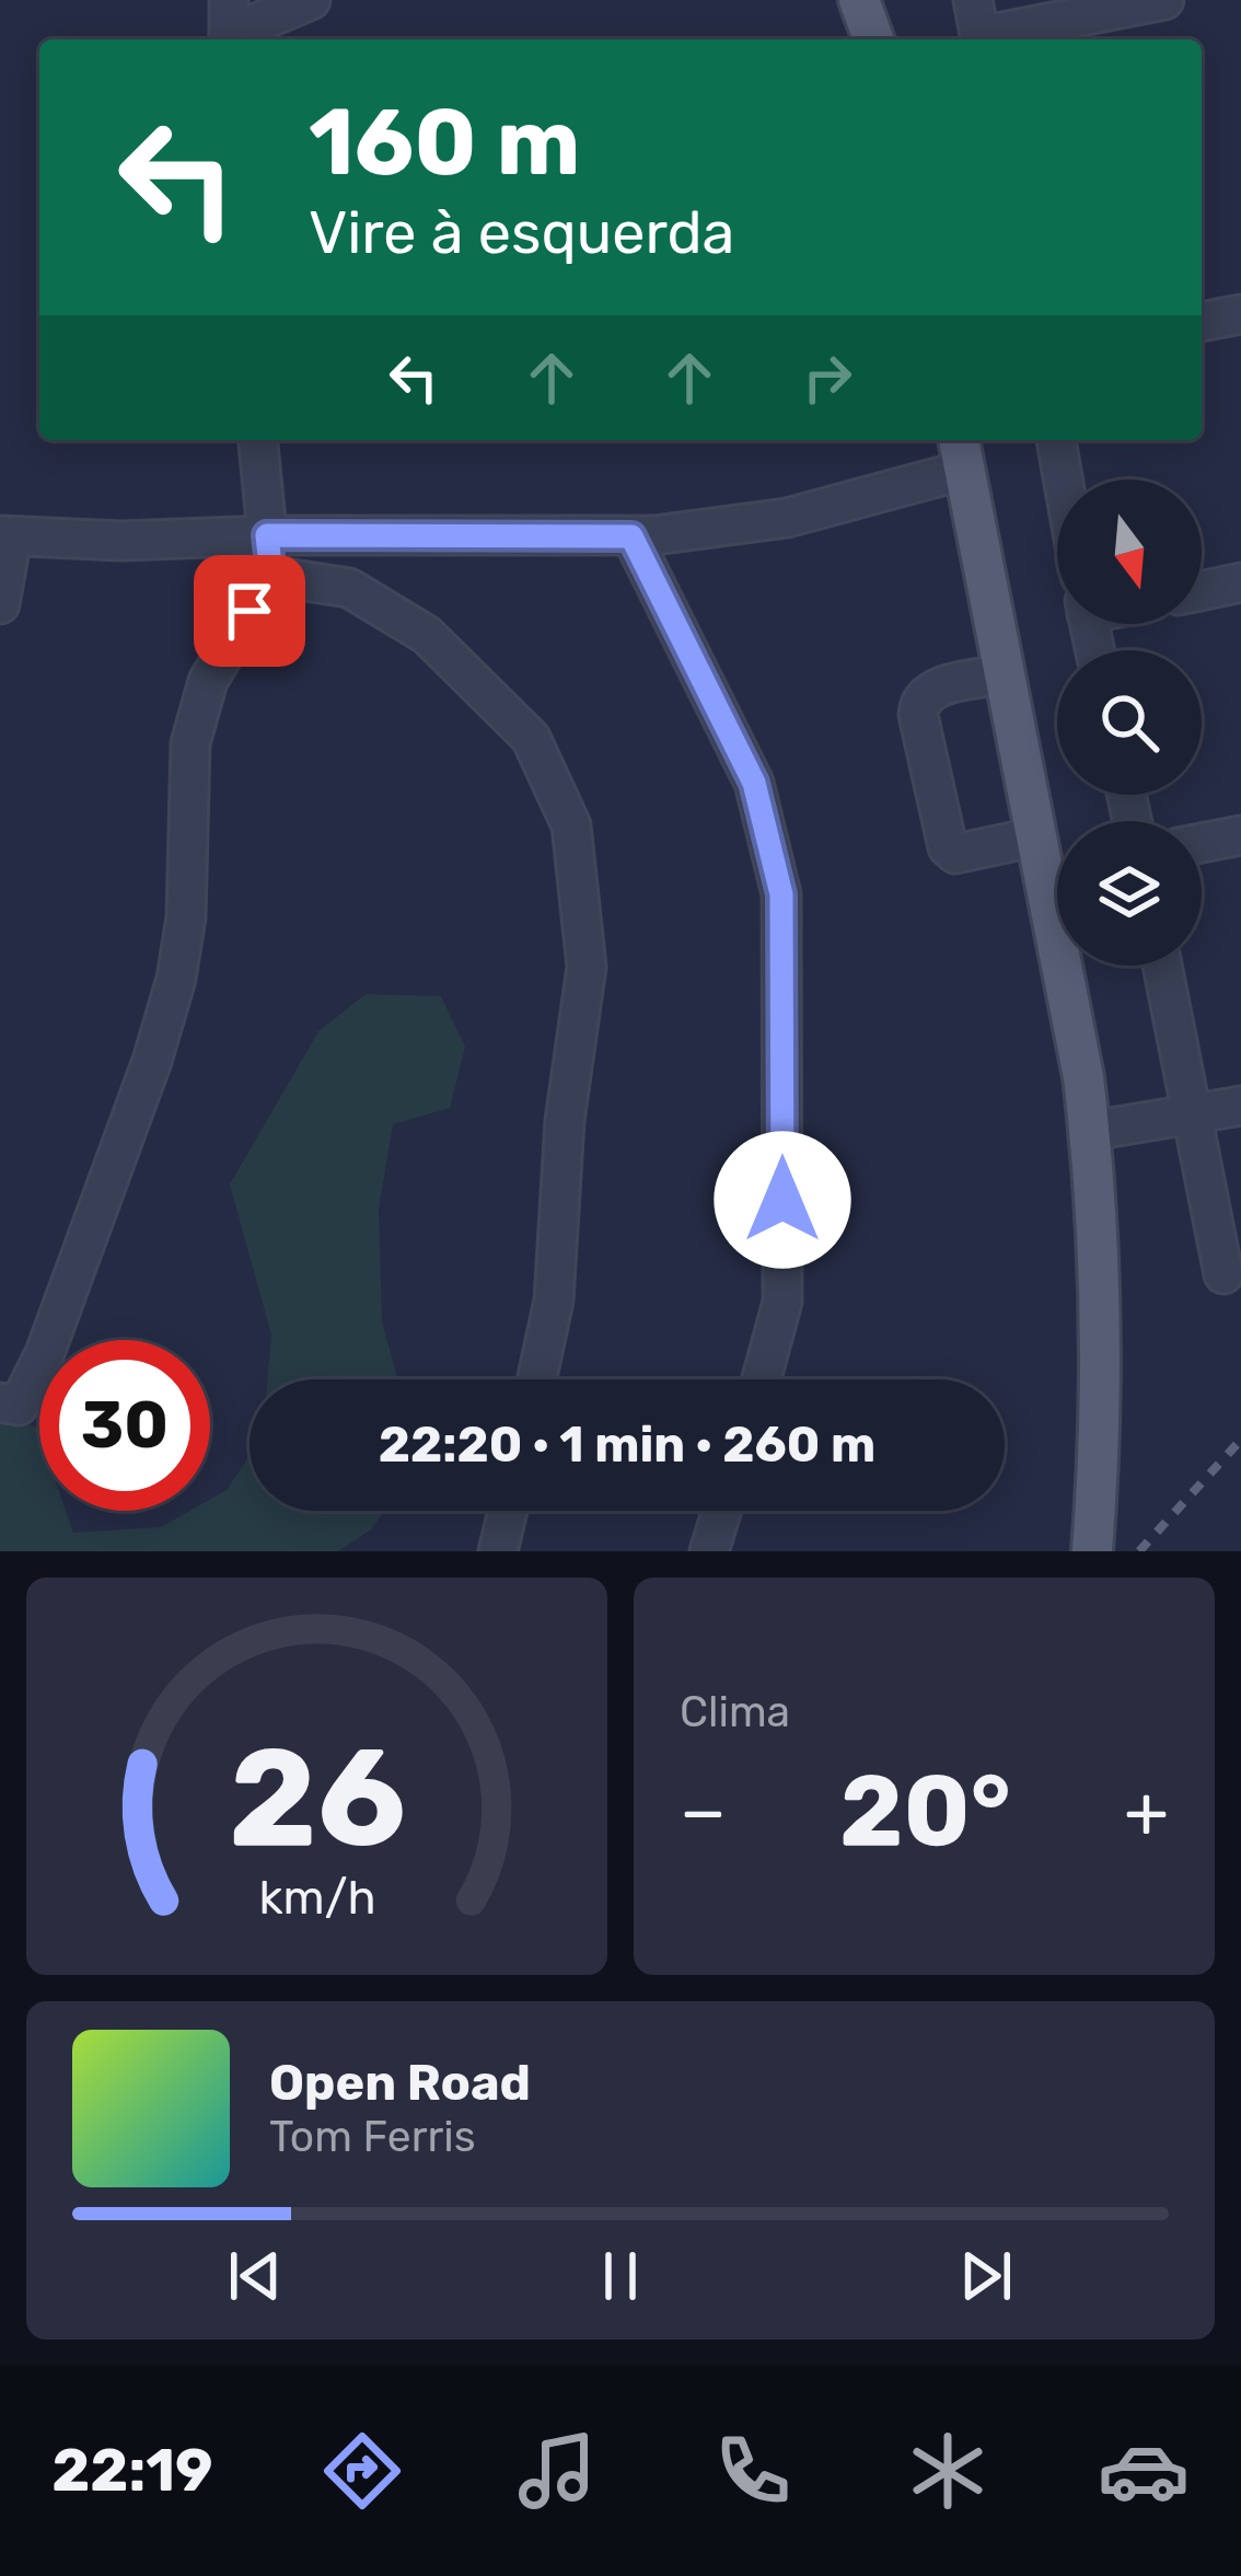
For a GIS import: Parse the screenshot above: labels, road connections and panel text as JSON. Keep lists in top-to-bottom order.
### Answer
{
  "north": "bottom",
  "page": {
    "turn": ["160 m", "Vire à esquerda"],
    "limit": "30",
    "trip": "22:20 · 1 min · 260 m",
    "tile": "Clima",
    "heat": ["−", "20°", "+"],
    "song": ["Open Road", "Tom Ferris"],
    "tabs": "22:19",
    "gauge": ["26", "km/h"]
  }
}
